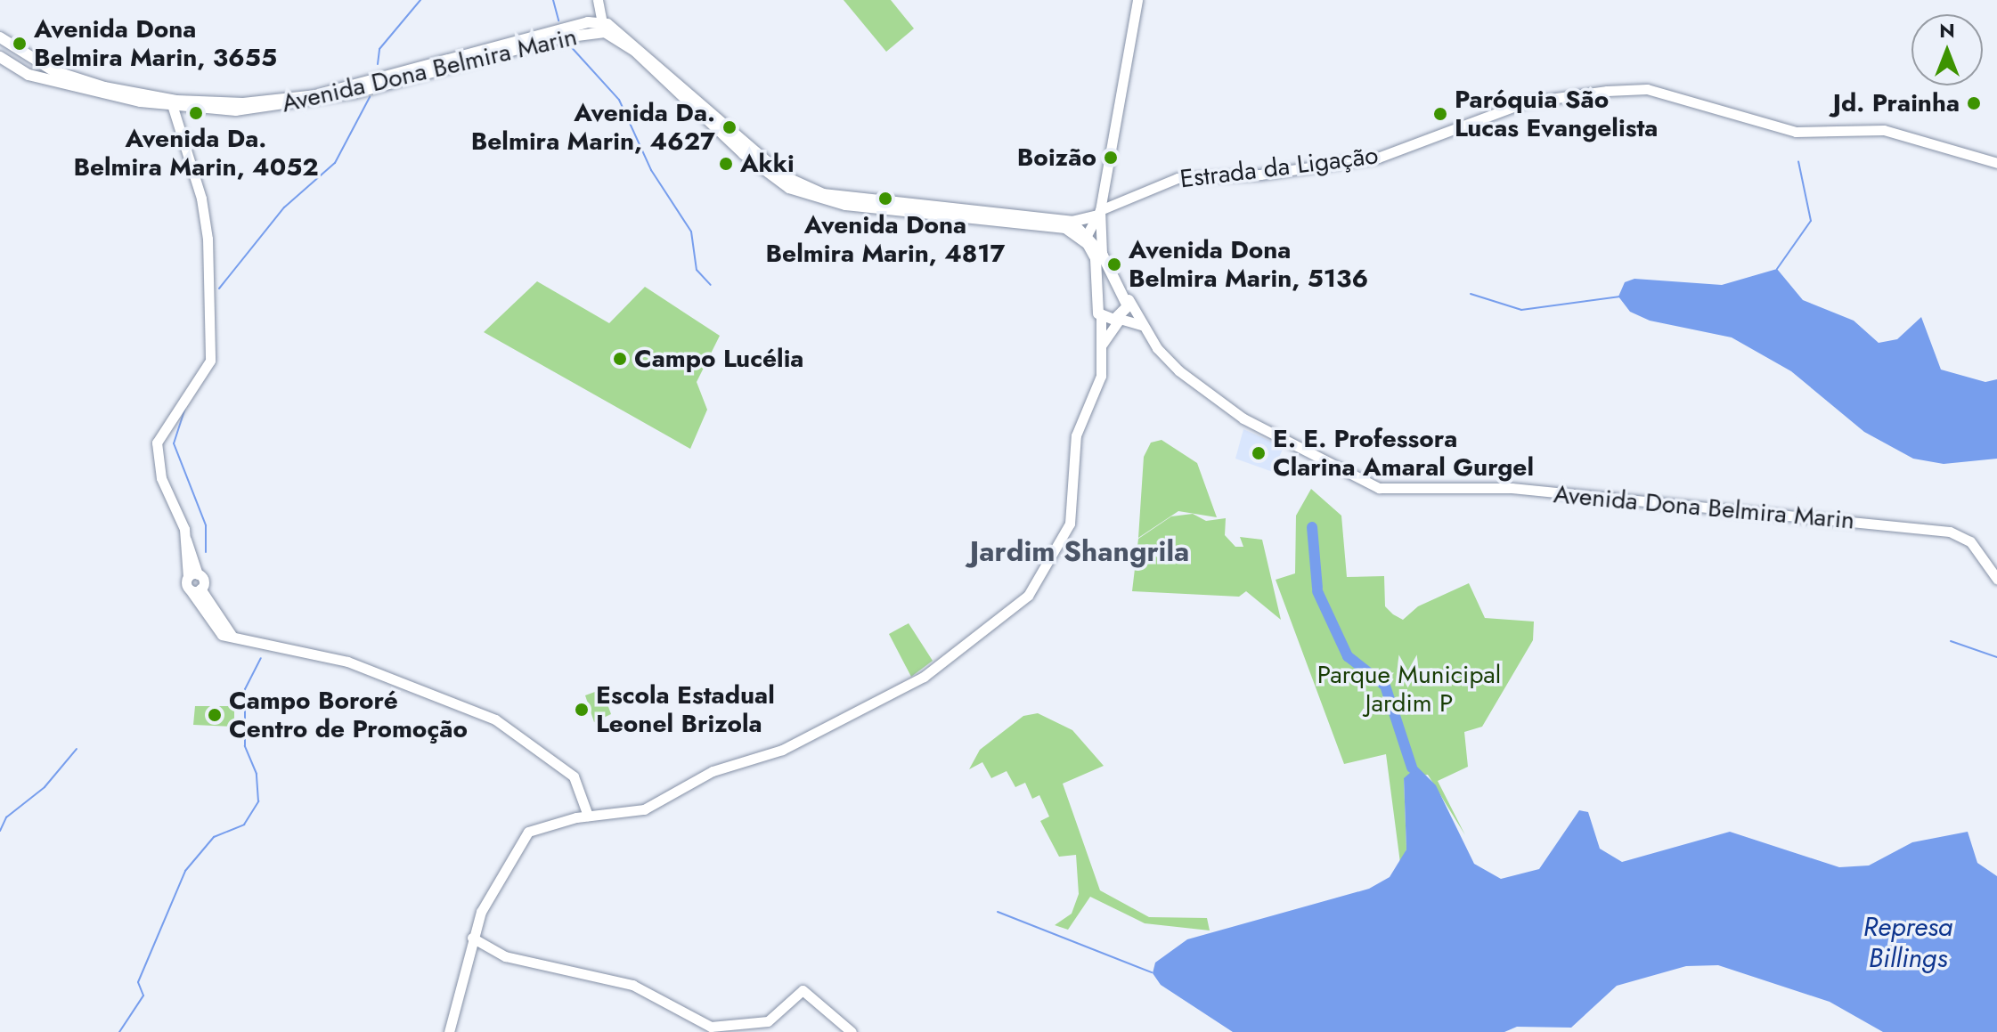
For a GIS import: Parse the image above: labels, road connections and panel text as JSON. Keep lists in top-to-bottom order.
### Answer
{
  "streets": {
    "main road": ["Avenida Dona Belmira Marin", "Estrada da Ligação"]
  },
  "districts": ["Jardim Shangrila"],
  "water": ["Represa Billings"],
  "parks": ["Parque Municipal Jardim P"],
  "places": [
    "Avenida Dona Belmira Marin, 3655",
    "Jd. Prainha",
    "Avenida Da. Belmira Marin, 4052",
    "Paróquia São Lucas Evangelista",
    "Avenida Da. Belmira Marin, 4627",
    "Boizão",
    "Akki",
    "Avenida Dona Belmira Marin, 4817",
    "Avenida Dona Belmira Marin, 5136",
    "Campo Lucélia",
    "E. E. Professora Clarina Amaral Gurgel",
    "Escola Estadual Leonel Brizola",
    "Campo Bororé Centro de Promoção"
  ],
  "north": "top"
}
